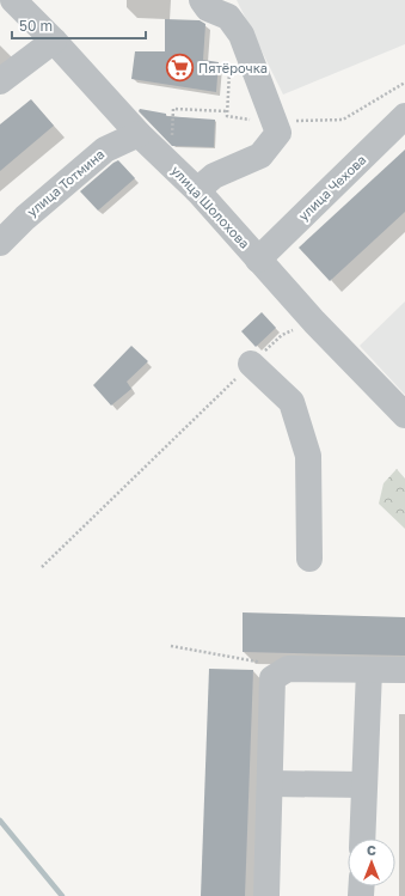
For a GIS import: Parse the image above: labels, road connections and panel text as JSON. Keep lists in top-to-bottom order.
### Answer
{
  "streets": {
    "street": ["улица Тотмина", "улица Чехова", "улица Шолохова"]
  },
  "crossings": [
    ["улица Тотмина", "улица Шолохова"],
    ["улица Чехова", "улица Шолохова"]
  ],
  "places": {
    "supermarket": ["Пятёрочка"]
  },
  "scale_bar": "50 m",
  "north": "top"
}
